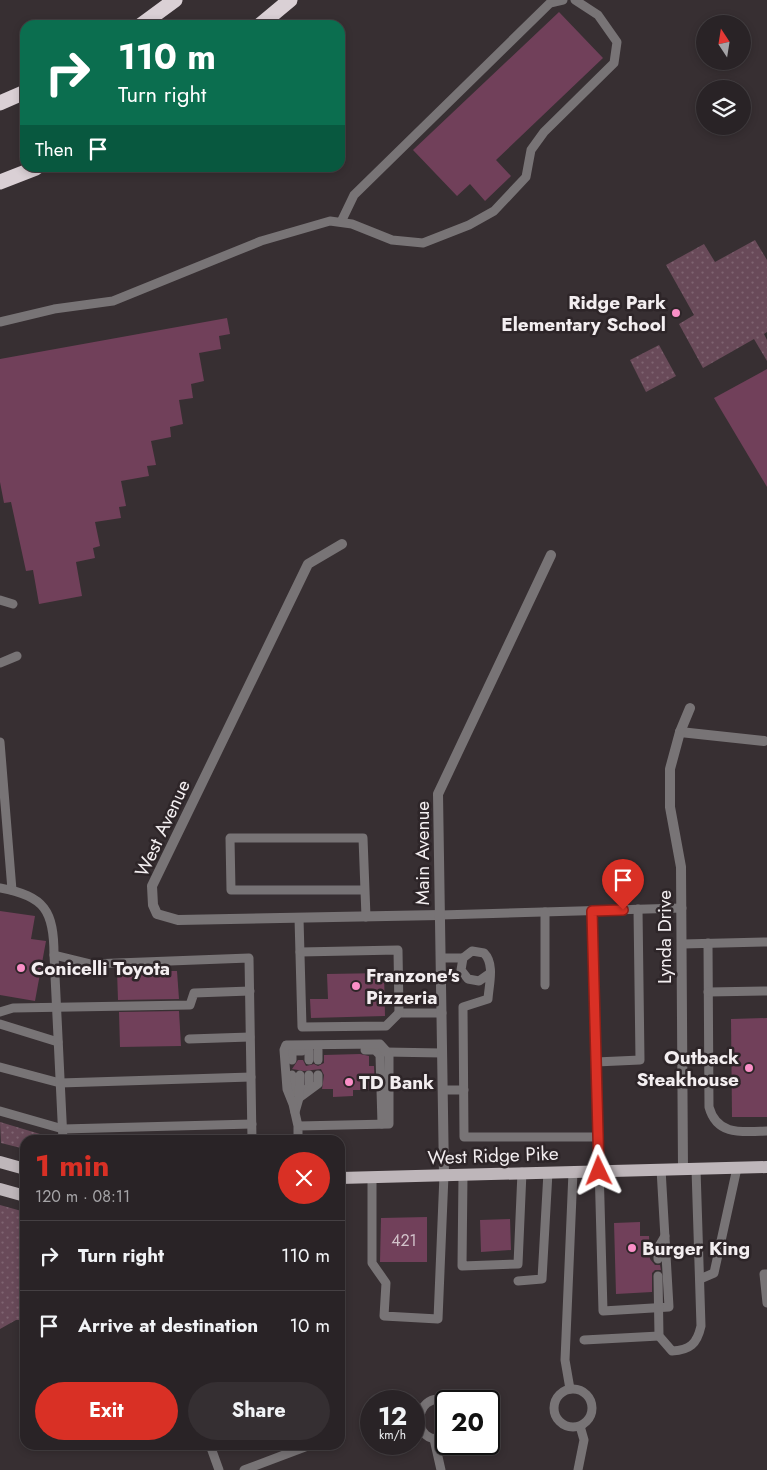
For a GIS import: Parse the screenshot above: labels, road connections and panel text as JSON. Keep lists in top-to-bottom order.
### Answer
{
  "streets": {
    "main road": ["West Ridge Pike"],
    "street": ["West Avenue", "Main Avenue", "Lynda Drive"]
  },
  "crossings": [
    ["West Avenue", "Main Avenue"],
    ["Main Avenue", "West Ridge Pike"],
    ["Lynda Drive", "West Ridge Pike"]
  ],
  "places": [
    "Ridge Park Elementary School",
    "Conicelli Toyota",
    "Franzone's Pizzeria",
    "Outback Steakhouse",
    "TD Bank",
    "Burger King"
  ],
  "house_numbers": ["421"],
  "north": "top",
  "page": {
    "turn": ["110 m", "Turn right"],
    "then": "Then",
    "heading": ["1 min", "120 m · 08:11"],
    "list": [
      {
        "name": "Turn right",
        "value": "110 m"
      },
      {
        "name": "Arrive at destination",
        "value": "10 m"
      }
    ],
    "buttons": ["Exit", "Share"],
    "speed": "12 km/h",
    "limit": "20"
  }
}
